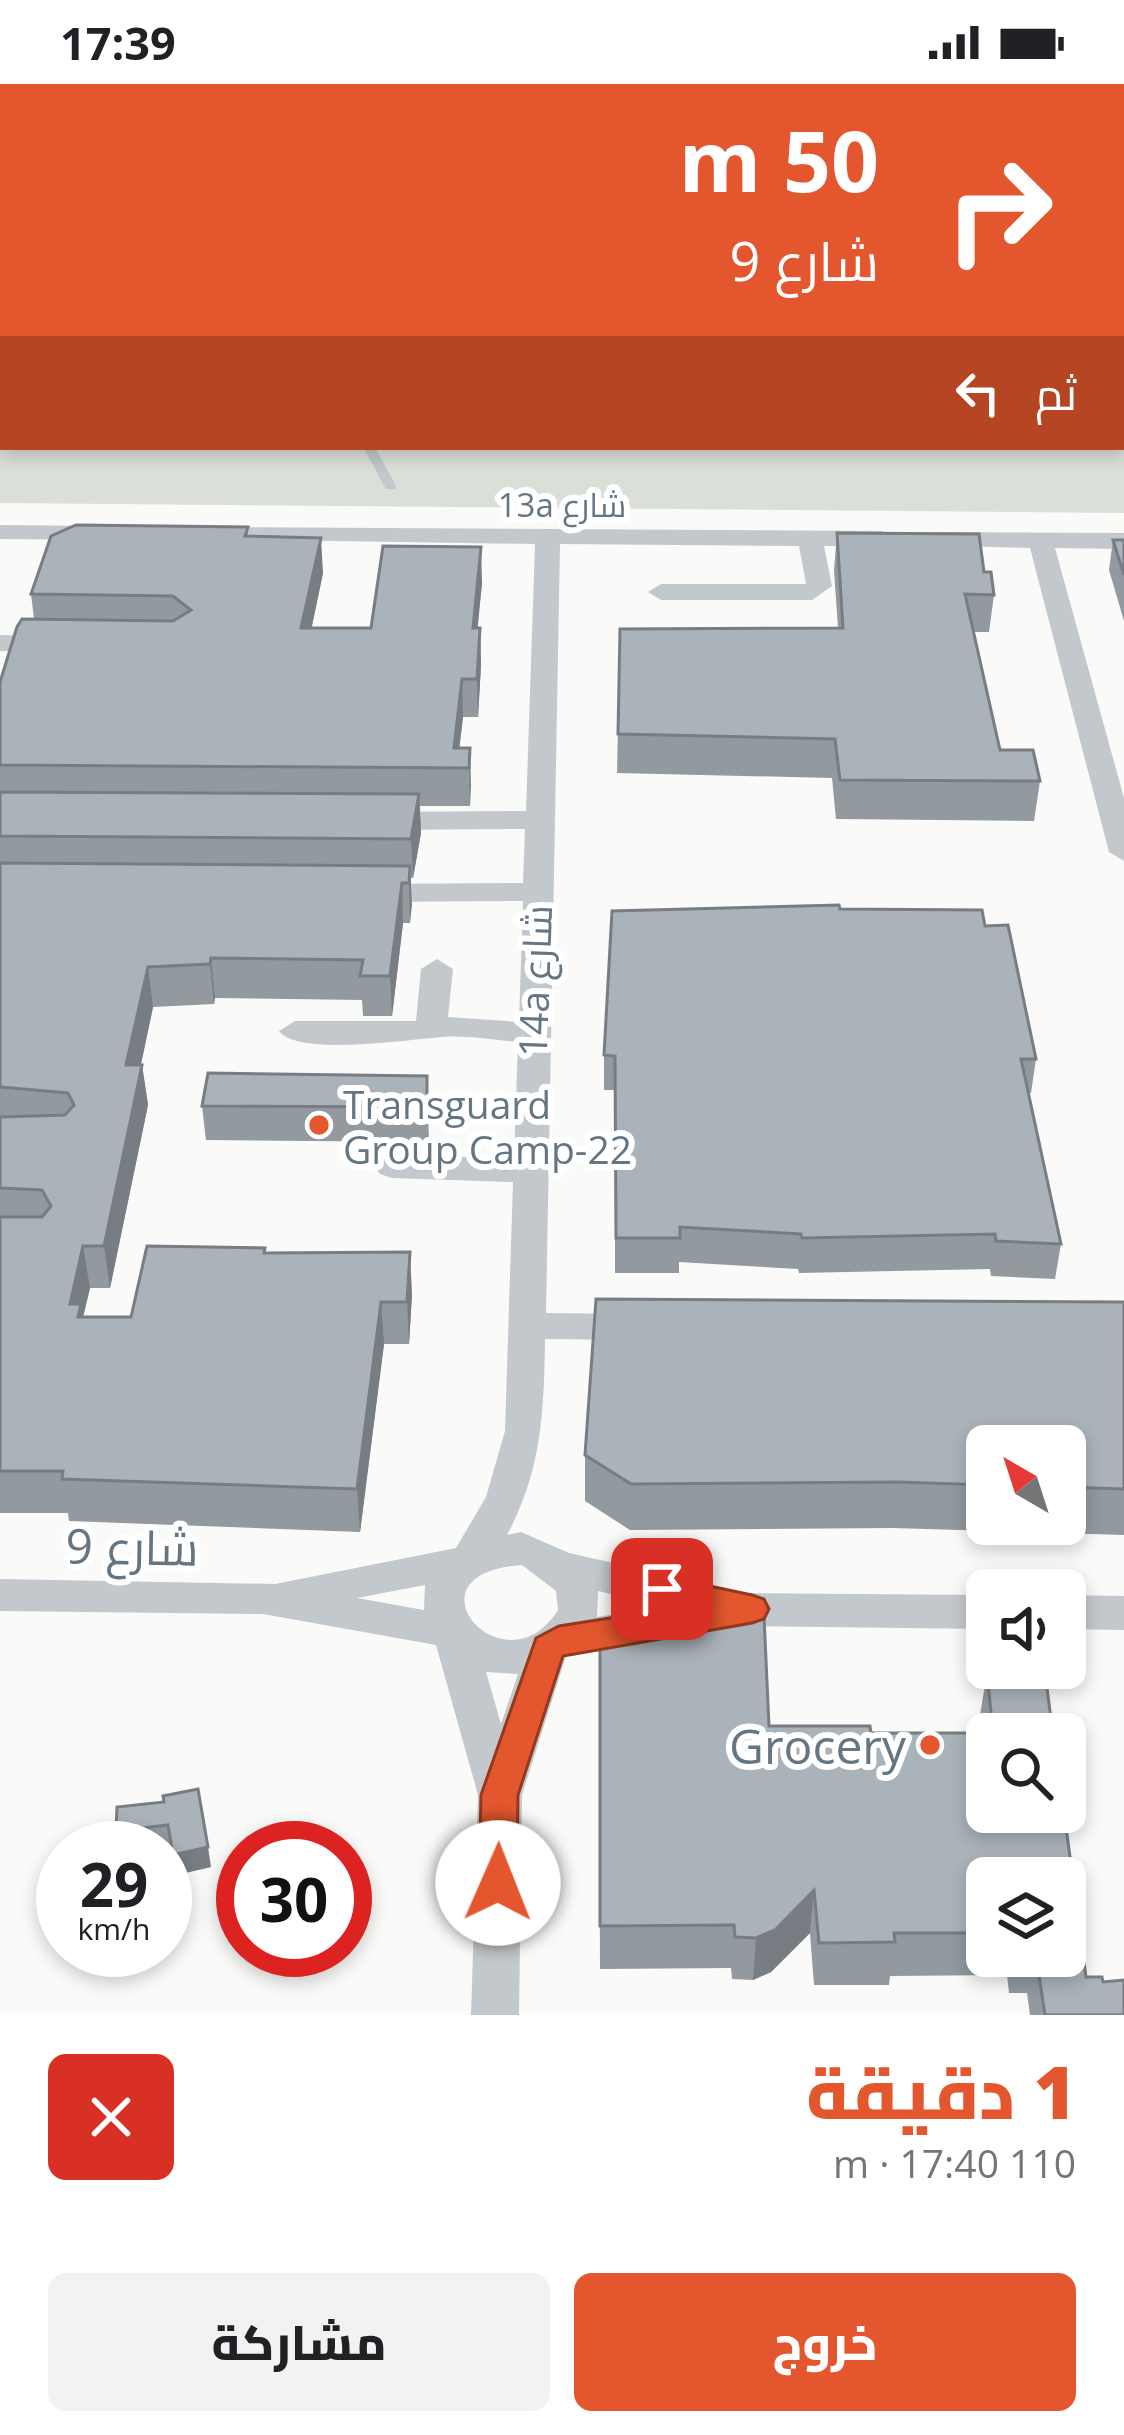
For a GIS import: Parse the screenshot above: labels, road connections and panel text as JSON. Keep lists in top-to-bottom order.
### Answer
{
  "streets": {
    "street": ["13a شارع", "14a شارع", "شارع 9"]
  },
  "crossings": [
    ["13a شارع", "14a شارع"],
    ["14a شارع", "شارع 9"]
  ],
  "places": ["Transguard Group Camp-22", "Grocery"],
  "north": "top left",
  "page": {
    "status": "17:39",
    "turn": ["50 m", "شارع 9"],
    "then": "ثم",
    "speed": "29 km/h",
    "limit": "30",
    "heading": ["1 دقيقة", "110 m · 17:40"],
    "buttons": ["خروج", "مشاركة"]
  }
}
